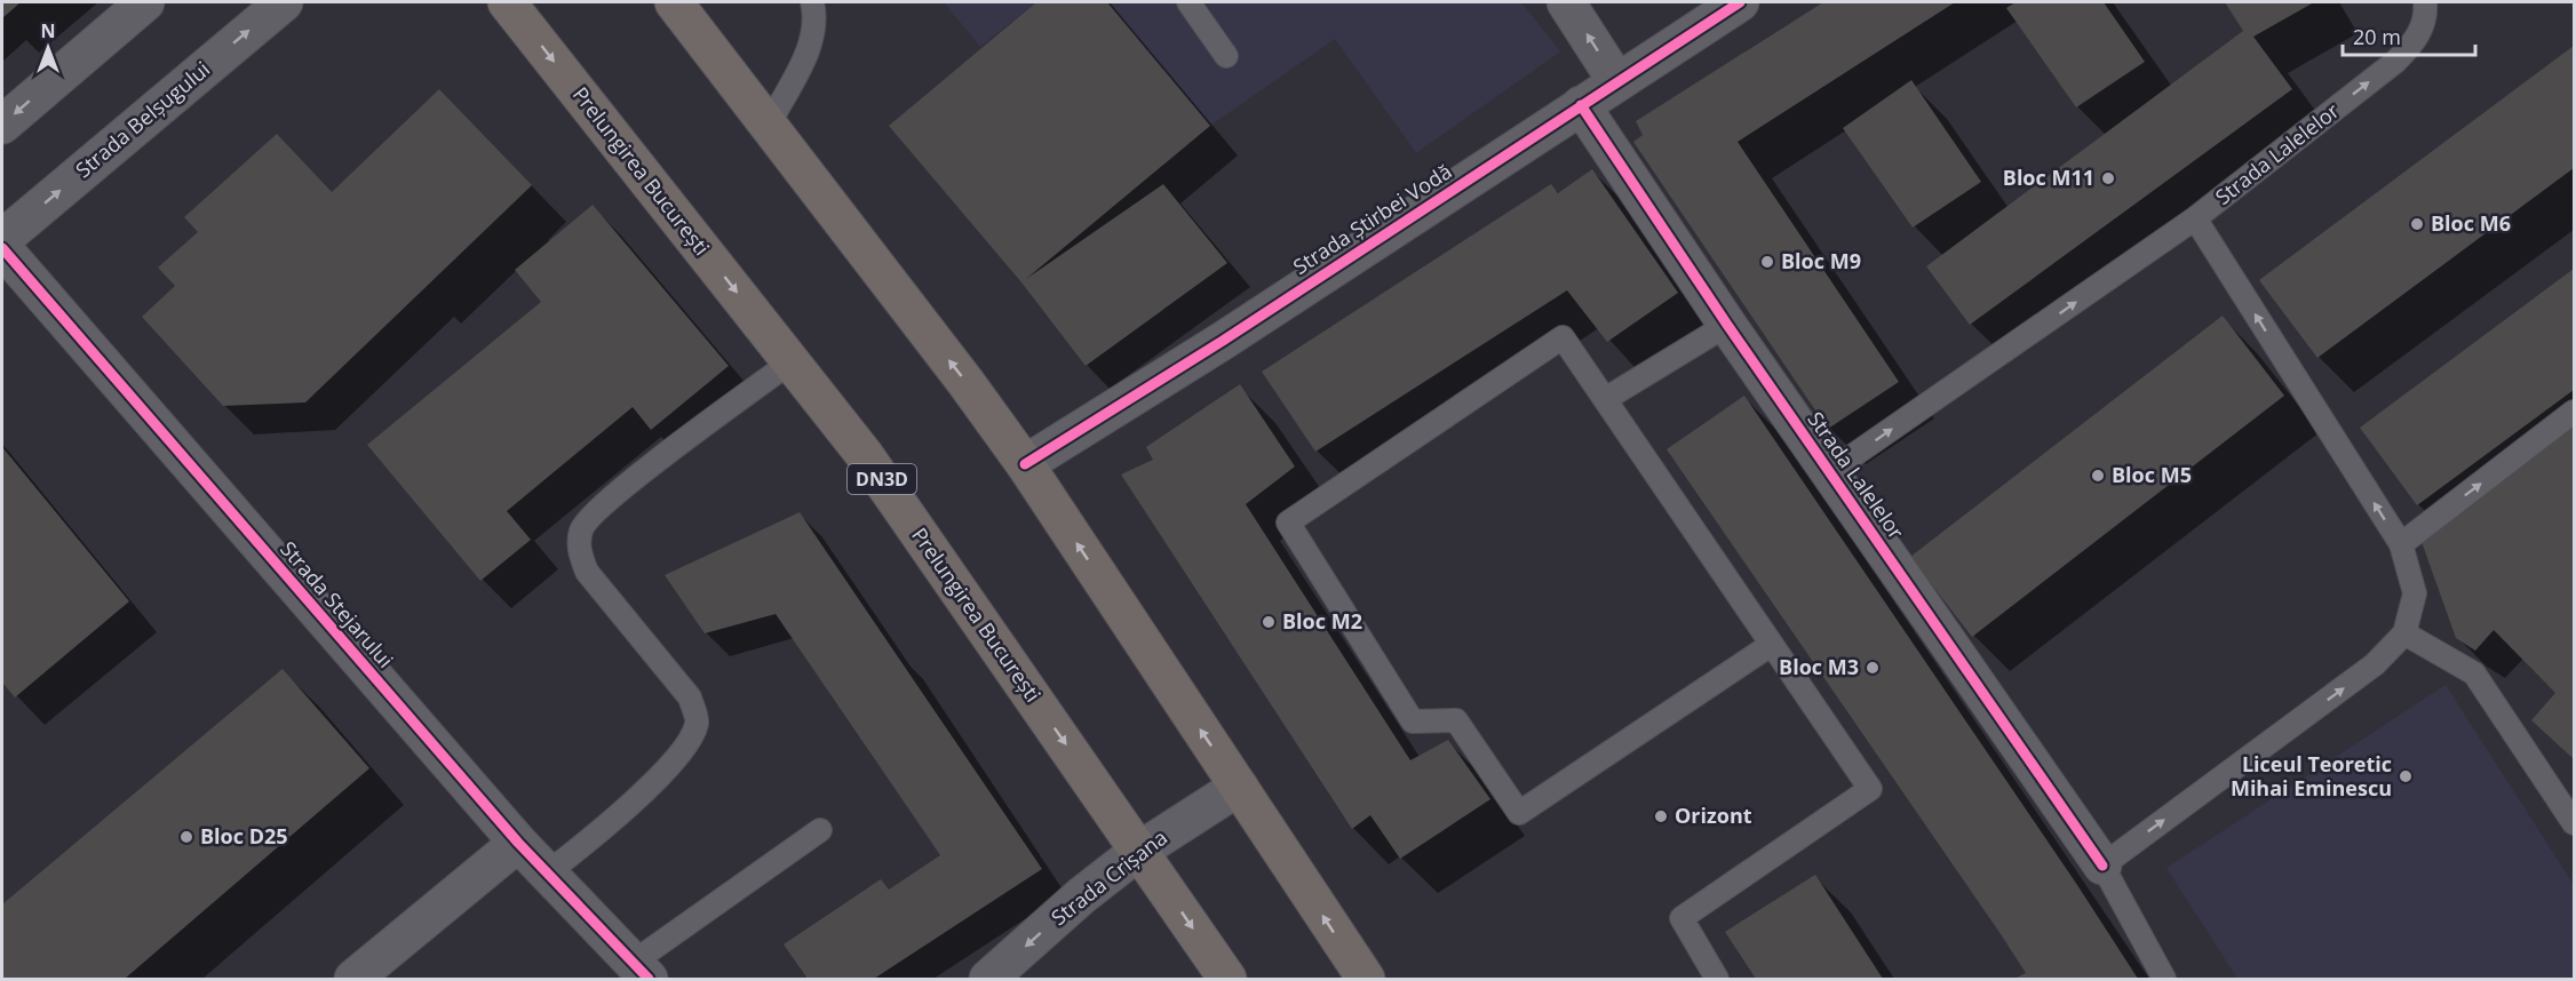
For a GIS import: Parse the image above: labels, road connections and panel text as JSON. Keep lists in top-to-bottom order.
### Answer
{
  "streets": {
    "main road": ["Prelungirea București", "DN3D"],
    "street": [
      "Strada Belșugului",
      "Strada Lalelelor",
      "Strada Știrbei Vodă",
      "Strada Stejarului",
      "Strada Crișana"
    ]
  },
  "crossings": [
    ["Strada Lalelelor", "Strada Știrbei Vodă"],
    ["Prelungirea București", "Strada Crișana"]
  ],
  "one_way": ["Strada Lalelelor", "Strada Crișana"],
  "places": [
    "Bloc M11",
    "Bloc M6",
    "Bloc M9",
    "Bloc M5",
    "Bloc M2",
    "Bloc M3",
    "Liceul Teoretic Mihai Eminescu",
    "Orizont",
    "Bloc D25"
  ],
  "scale_bar": "20 m",
  "north": "top"
}
